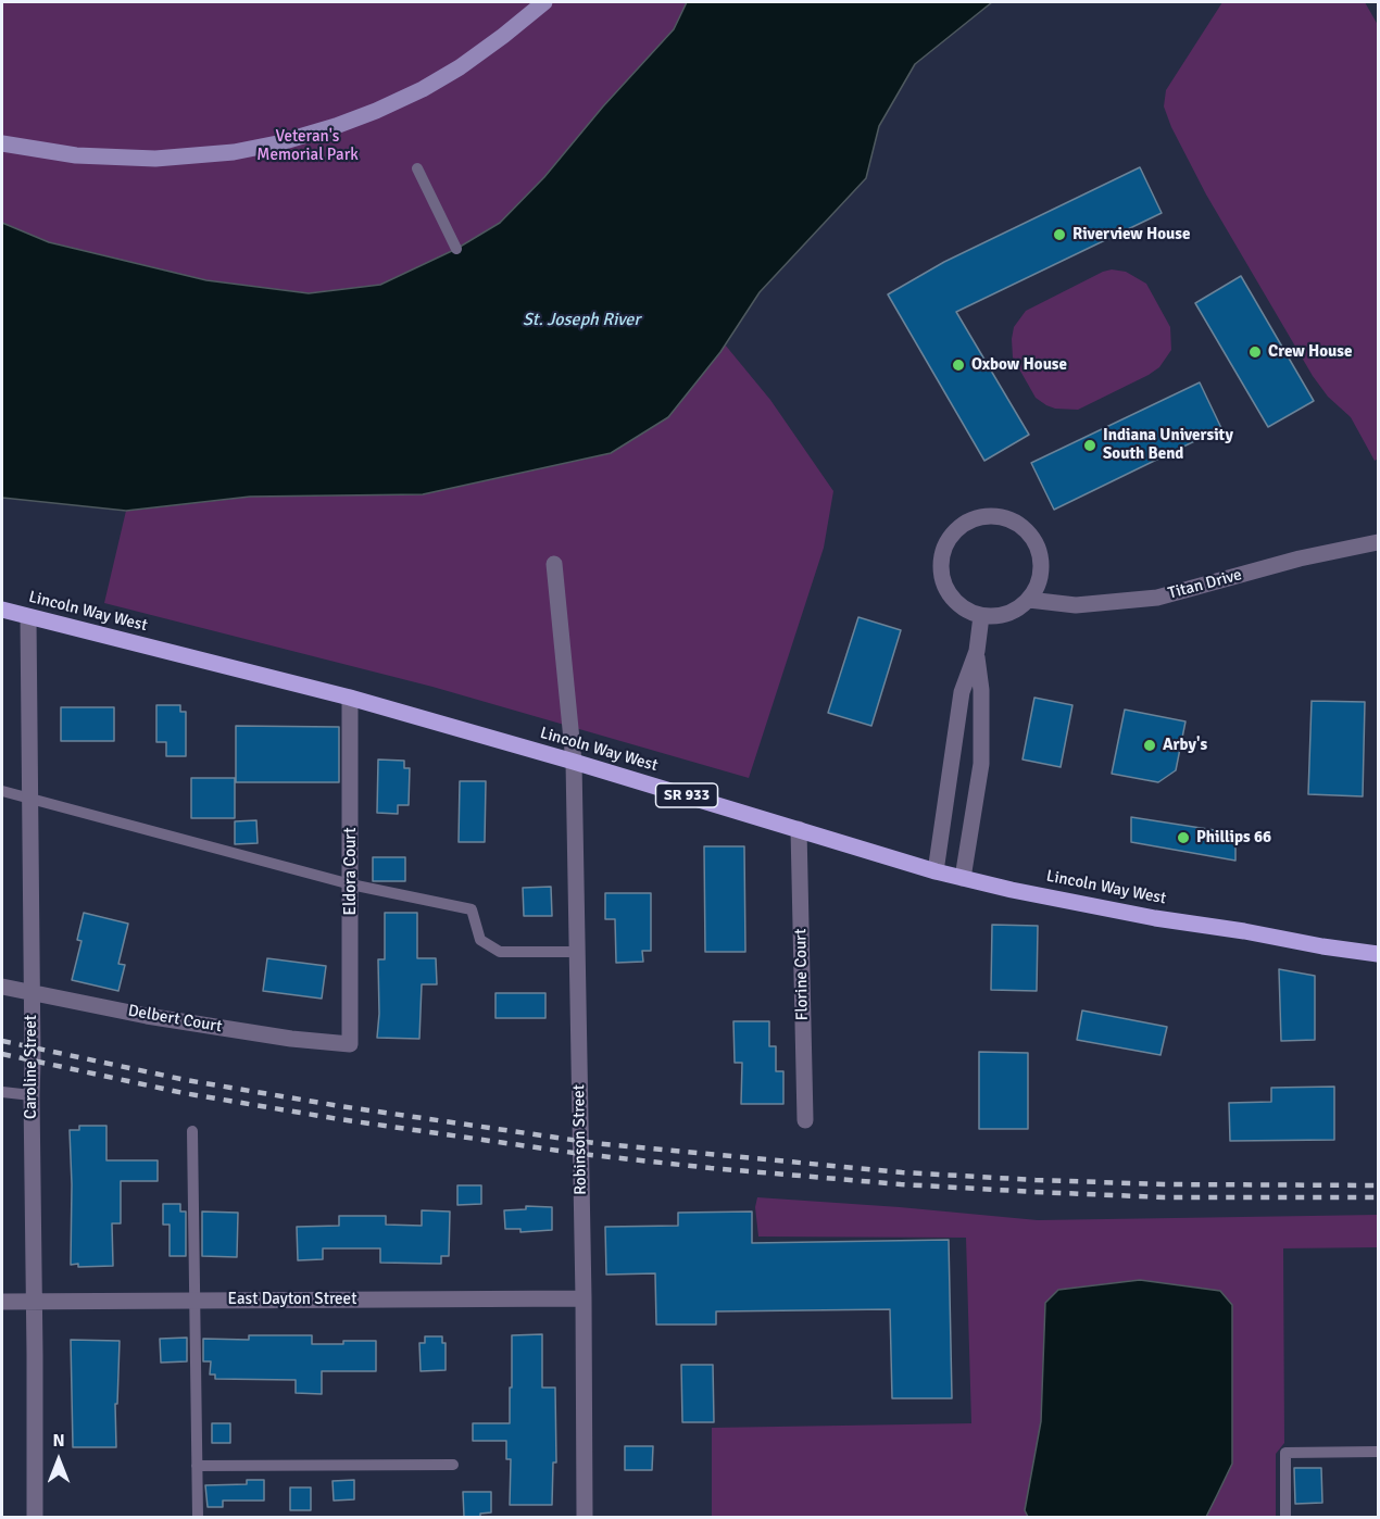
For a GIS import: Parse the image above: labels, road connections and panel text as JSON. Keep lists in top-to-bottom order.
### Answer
{
  "streets": {
    "main road": ["Lincoln Way West", "SR 933"],
    "street": [
      "Titan Drive",
      "Eldora Court",
      "Florine Court",
      "Delbert Court",
      "Caroline Street",
      "Robinson Street",
      "East Dayton Street"
    ]
  },
  "crossings": [
    ["Lincoln Way West", "Eldora Court"],
    ["Lincoln Way West", "Florine Court"],
    ["Lincoln Way West", "Caroline Street"],
    ["Lincoln Way West", "Robinson Street"],
    ["Eldora Court", "Delbert Court"],
    ["Delbert Court", "Caroline Street"],
    ["Caroline Street", "East Dayton Street"],
    ["Robinson Street", "East Dayton Street"]
  ],
  "water": ["St. Joseph River"],
  "parks": ["Veteran's Memorial Park"],
  "places": [
    "Riverview House",
    "Crew House",
    "Oxbow House",
    "Indiana University South Bend",
    "Arby's",
    "Phillips 66"
  ],
  "north": "top"
}
